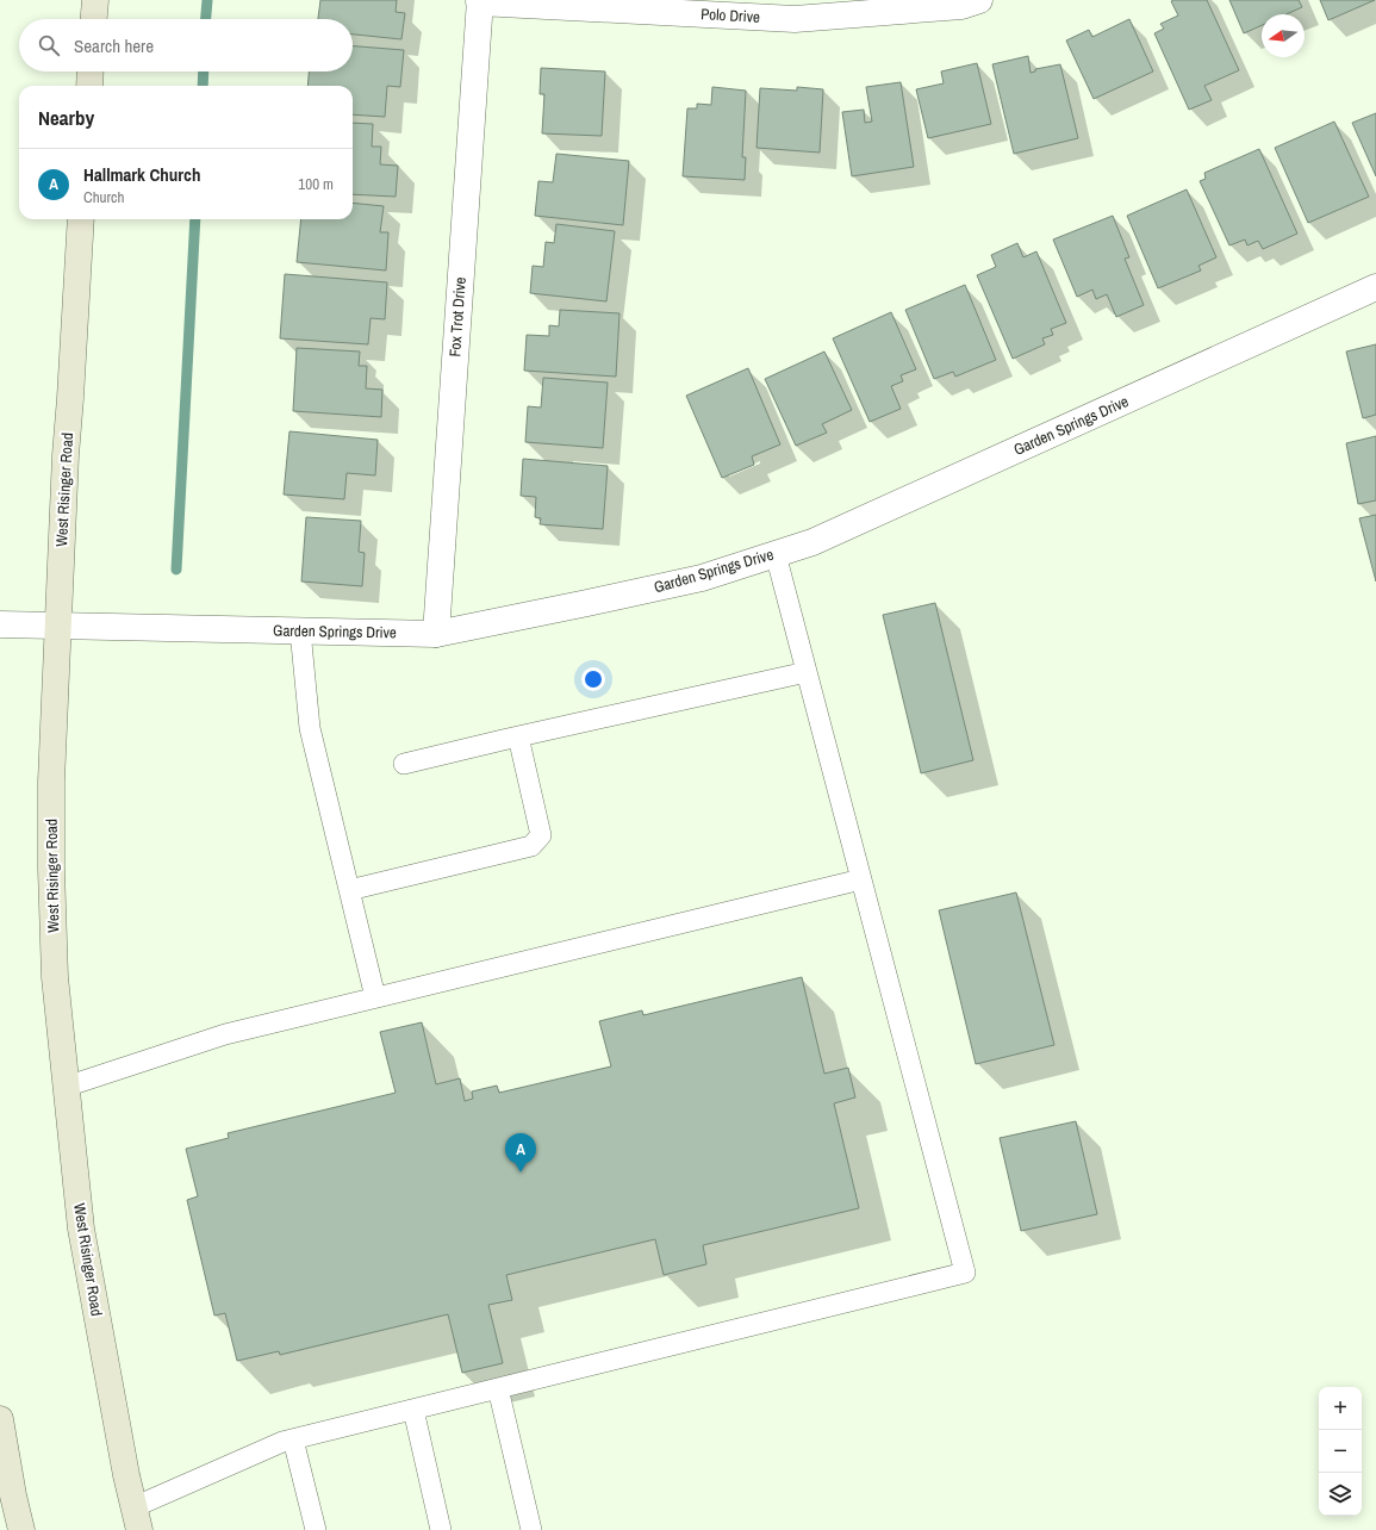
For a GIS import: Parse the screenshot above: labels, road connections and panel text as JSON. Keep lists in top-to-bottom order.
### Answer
{
  "streets": {
    "main road": ["West Risinger Road"],
    "street": ["Polo Drive", "Fox Trot Drive", "Garden Springs Drive"]
  },
  "crossings": [
    ["Polo Drive", "Fox Trot Drive"],
    ["Fox Trot Drive", "Garden Springs Drive"],
    ["Garden Springs Drive", "West Risinger Road"]
  ],
  "north": "left",
  "page": {
    "search": "Search here",
    "heading": "Nearby",
    "list": [
      {
        "mark": "A",
        "name": "Hallmark Church",
        "note": "Church",
        "value": "100 m"
      }
    ],
    "pins": "A",
    "map_buttons": ["+", "−"]
  }
}
